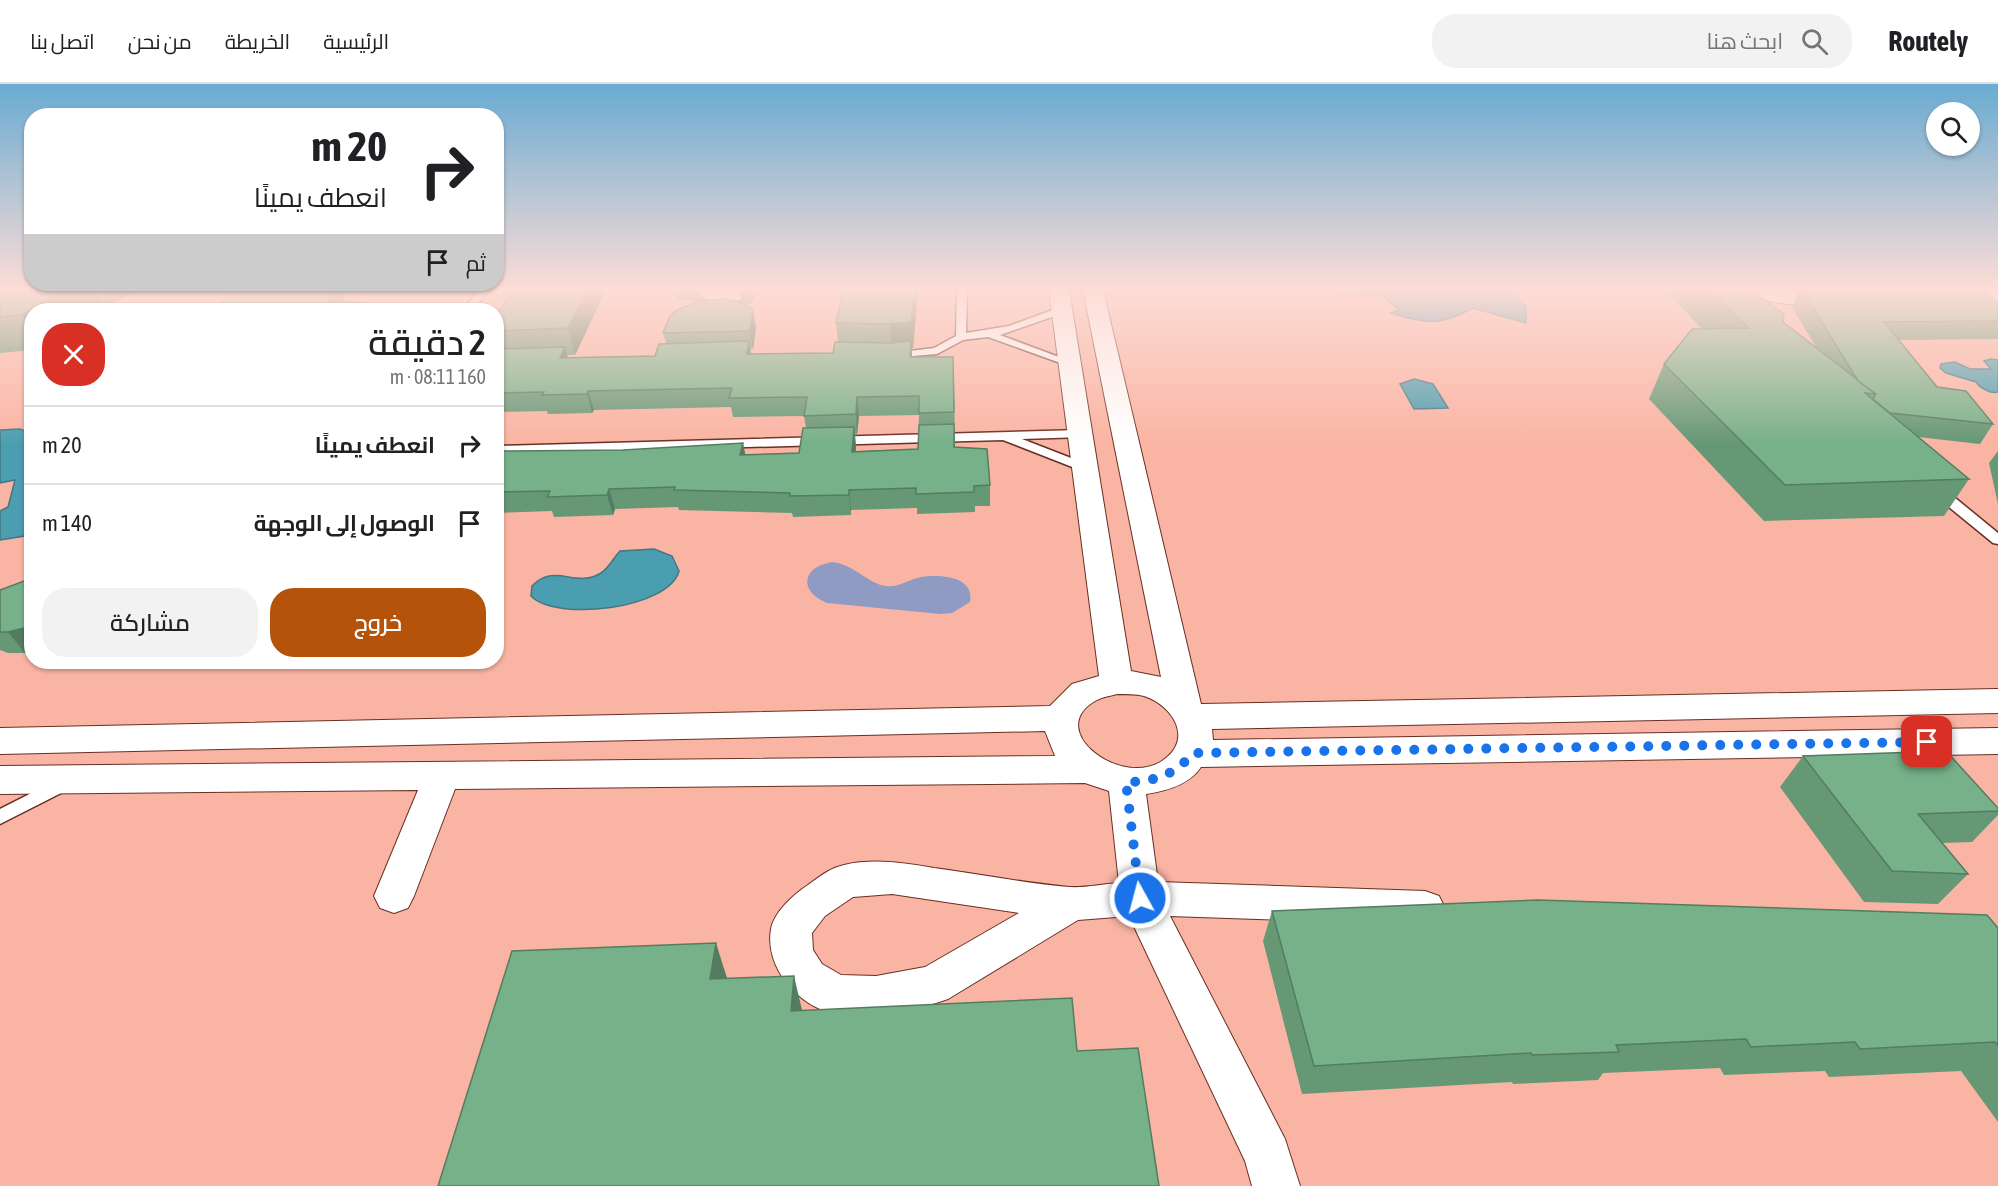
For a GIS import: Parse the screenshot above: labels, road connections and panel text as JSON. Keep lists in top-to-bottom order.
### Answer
{
  "page": {
    "header": "Routely",
    "search": "ابحث هنا",
    "nav": [
      "الرئيسية",
      "الخريطة",
      "من نحن",
      "اتصل بنا"
    ],
    "turn": ["20 m", "انعطف يمينًا"],
    "then": "ثم",
    "heading": ["2 دقيقة", "160 m · 08:11"],
    "list": [
      {
        "name": "انعطف يمينًا",
        "value": "20 m"
      },
      {
        "name": "الوصول إلى الوجهة",
        "value": "140 m"
      }
    ],
    "buttons": ["خروج", "مشاركة"]
  }
}
